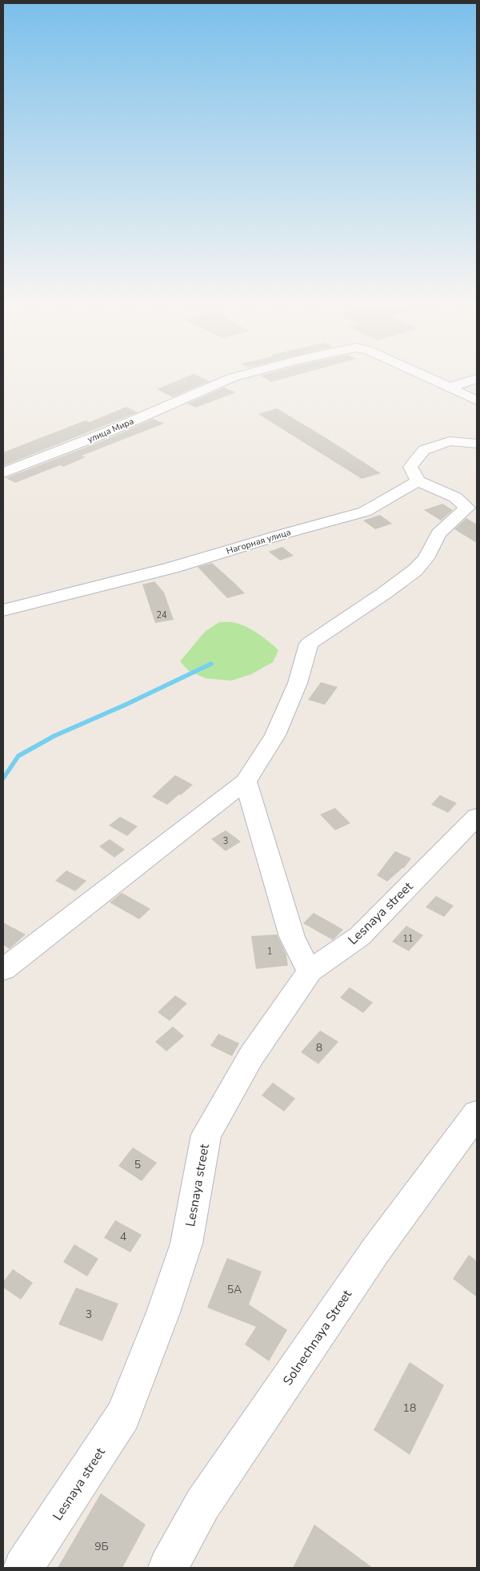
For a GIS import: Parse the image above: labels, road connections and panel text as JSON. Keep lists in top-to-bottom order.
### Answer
{
  "streets": {
    "street": [
      "улица Мира",
      "Нагорная улица",
      "Lesnaya street",
      "Solnechnaya Street"
    ]
  },
  "house_numbers": [
    "24",
    "3",
    "11",
    "1",
    "8",
    "5",
    "4",
    "5А",
    "3",
    "18",
    "9Б"
  ]
}
